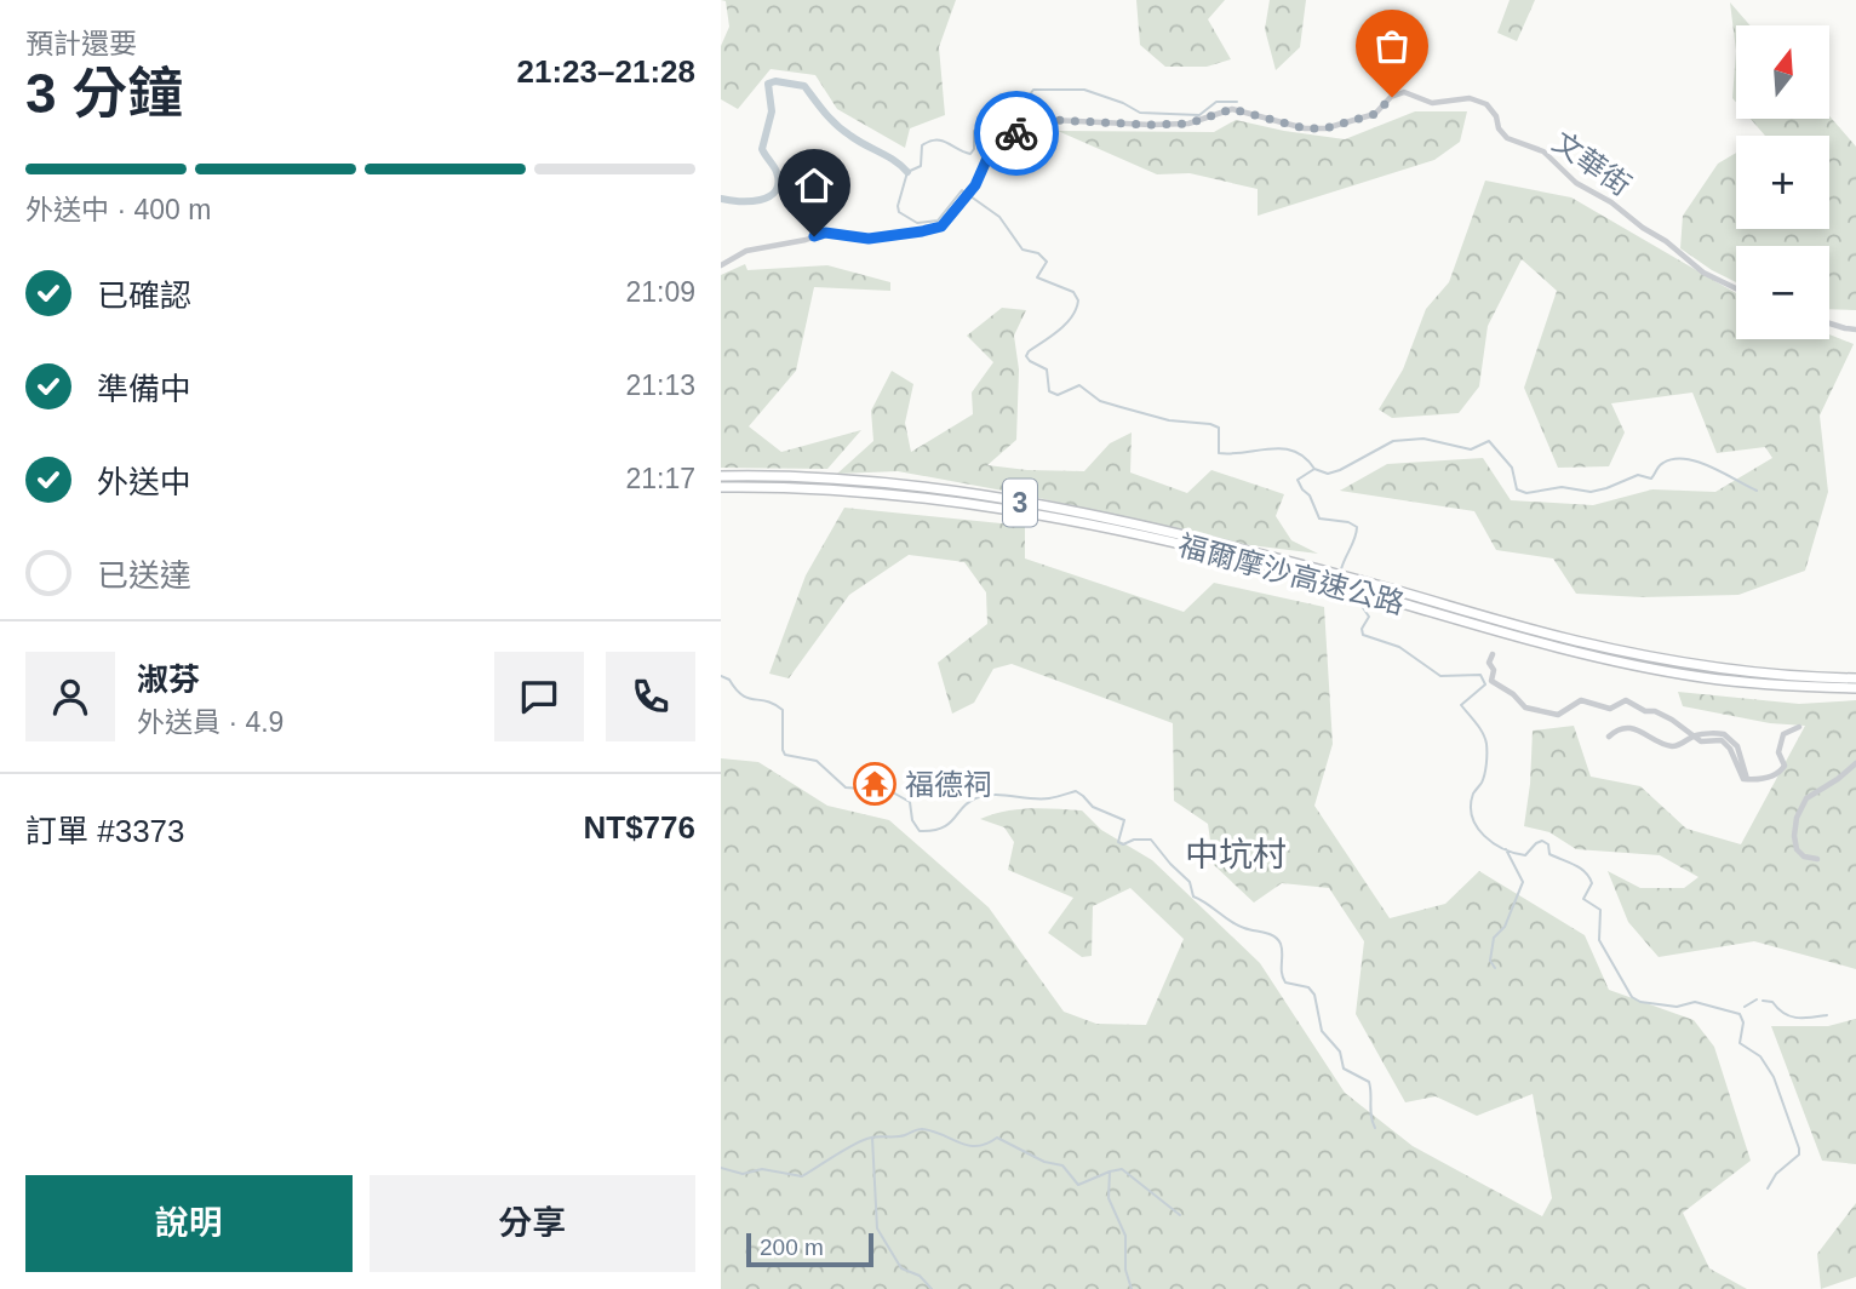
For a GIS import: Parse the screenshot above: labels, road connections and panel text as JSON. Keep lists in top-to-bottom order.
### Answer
{
  "streets": {
    "highway": ["3", "福爾摩沙高速公路"],
    "street": ["文華街"]
  },
  "districts": ["中坑村"],
  "places": {
    "temple": ["福德祠"]
  },
  "scale_bar": "200 m",
  "north": "top",
  "page": {
    "heading": ["3 分鐘", "預計還要", "21:23–21:28"],
    "panel": [
      "淑芬",
      "外送員 · 4.9",
      "訂單 #3373",
      "NT$776"
    ],
    "map_buttons": ["+", "−"],
    "bar": "外送中 · 400 m",
    "list": [
      ["已確認", "21:09"],
      ["準備中", "21:13"],
      ["外送中", "21:17"],
      "已送達"
    ],
    "buttons": ["說明", "分享"],
    "scale": "200 m"
  }
}
